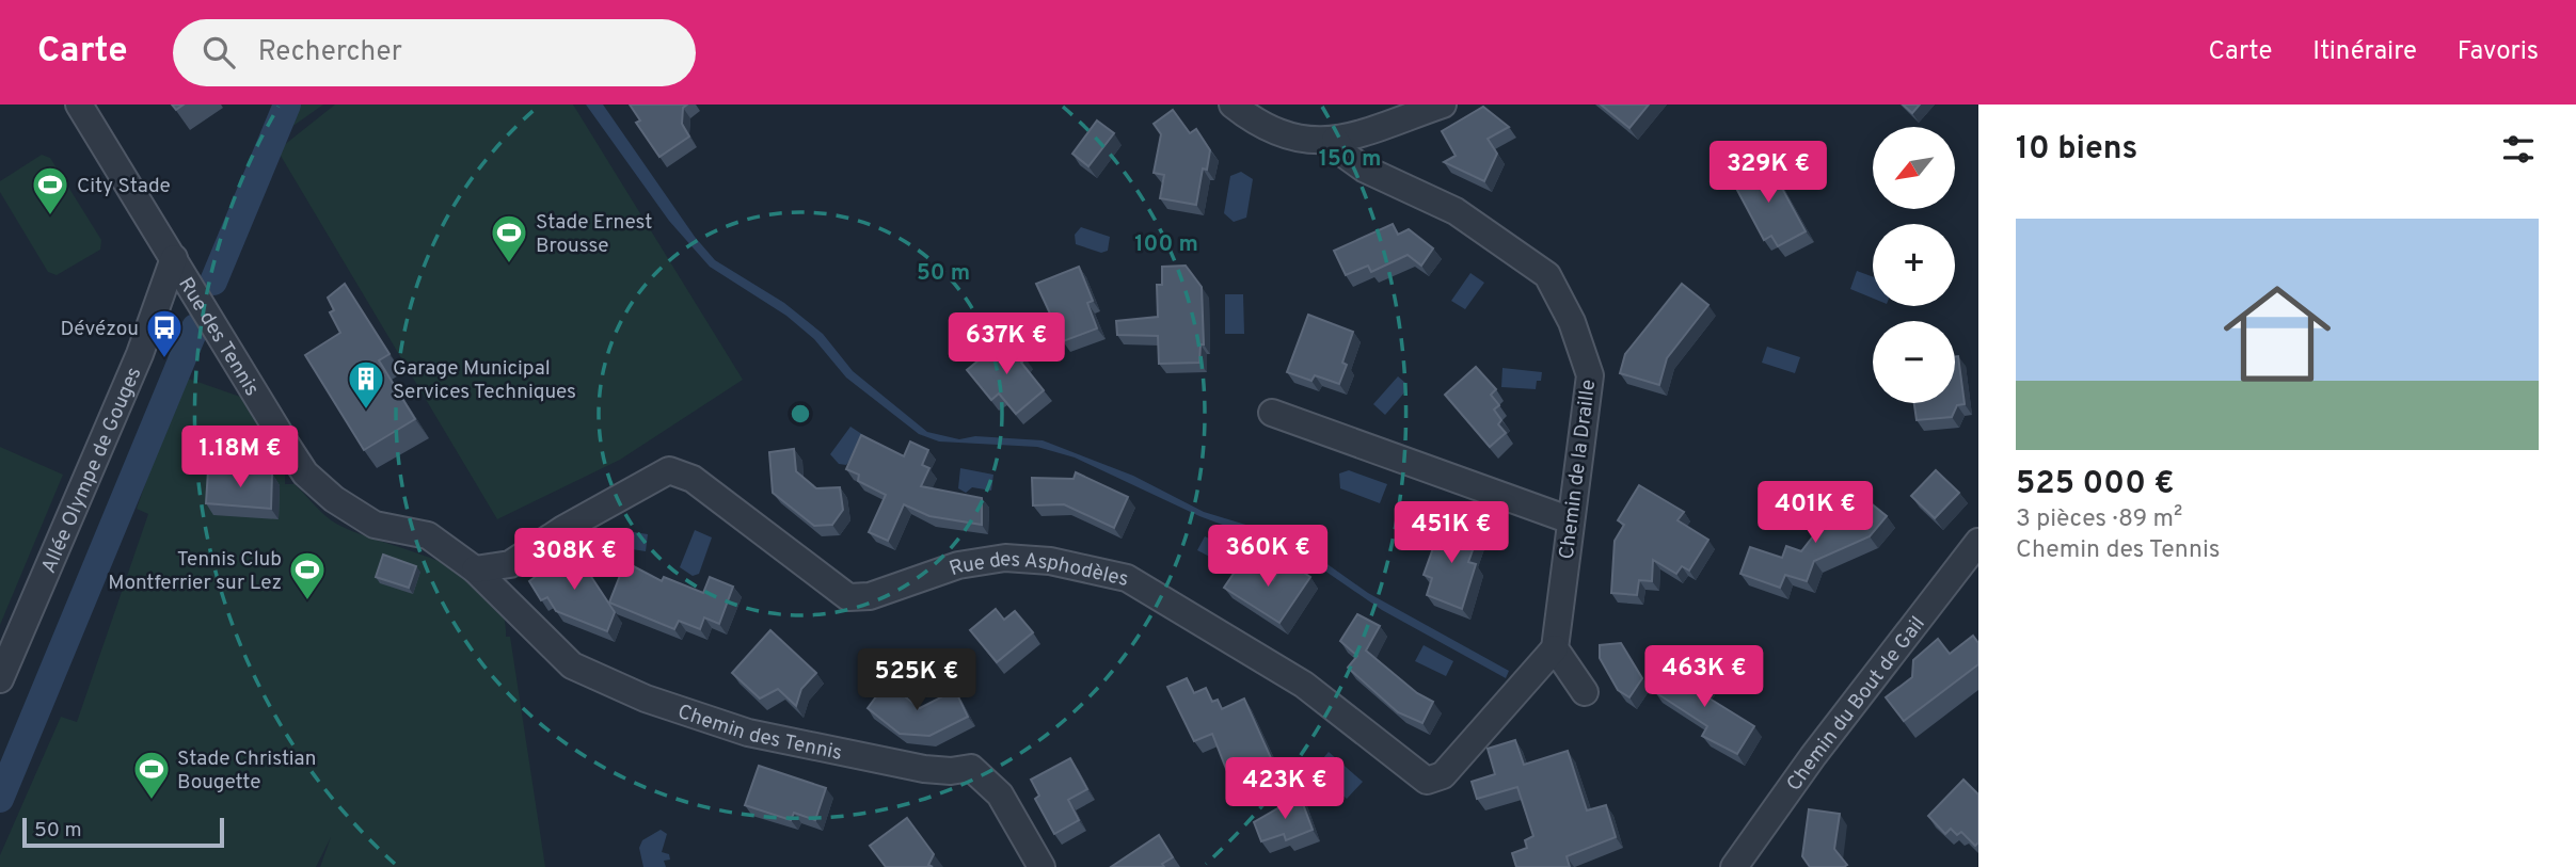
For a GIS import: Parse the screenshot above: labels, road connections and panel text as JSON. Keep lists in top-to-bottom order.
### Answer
{
  "streets": {
    "street": [
      "Rue des Tennis",
      "Chemin de la Draille",
      "Allée Olympe de Gouges",
      "Rue des Asphodèles",
      "Chemin du Bout de Gail",
      "Chemin des Tennis"
    ]
  },
  "crossings": [
    ["Rue des Tennis", "Allée Olympe de Gouges"],
    ["Rue des Tennis", "Rue des Asphodèles"],
    ["Rue des Tennis", "Chemin des Tennis"],
    ["Chemin de la Draille", "Rue des Asphodèles"],
    ["Rue des Asphodèles", "Chemin des Tennis"]
  ],
  "places": {
    "sports": [
      "City Stade",
      "Stade Ernest Brousse",
      "Tennis Club Montferrier sur Lez",
      "Stade Christian Bougette"
    ],
    "bus stop": ["Dévézou"],
    "building": ["Garage Municipal Services Techniques"]
  },
  "scale_bar": "50 m",
  "north": "bottom left",
  "page": {
    "header": "Carte",
    "search": "Rechercher",
    "nav": ["Carte", "Itinéraire", "Favoris"],
    "heading": "10 biens",
    "map_buttons": ["+", "−"],
    "price": [
      "329K €",
      "637K €",
      "1.18M €",
      "401K €",
      "451K €",
      "360K €",
      "308K €",
      "463K €",
      "525K €",
      "423K €"
    ],
    "list": [
      {
        "name": "525 000 €",
        "note": "3 pièces · 89 m² · Chemin des Tennis"
      }
    ],
    "scale": "50 m"
  },
  "rings": ["150 m", "100 m", "50 m"]
}
